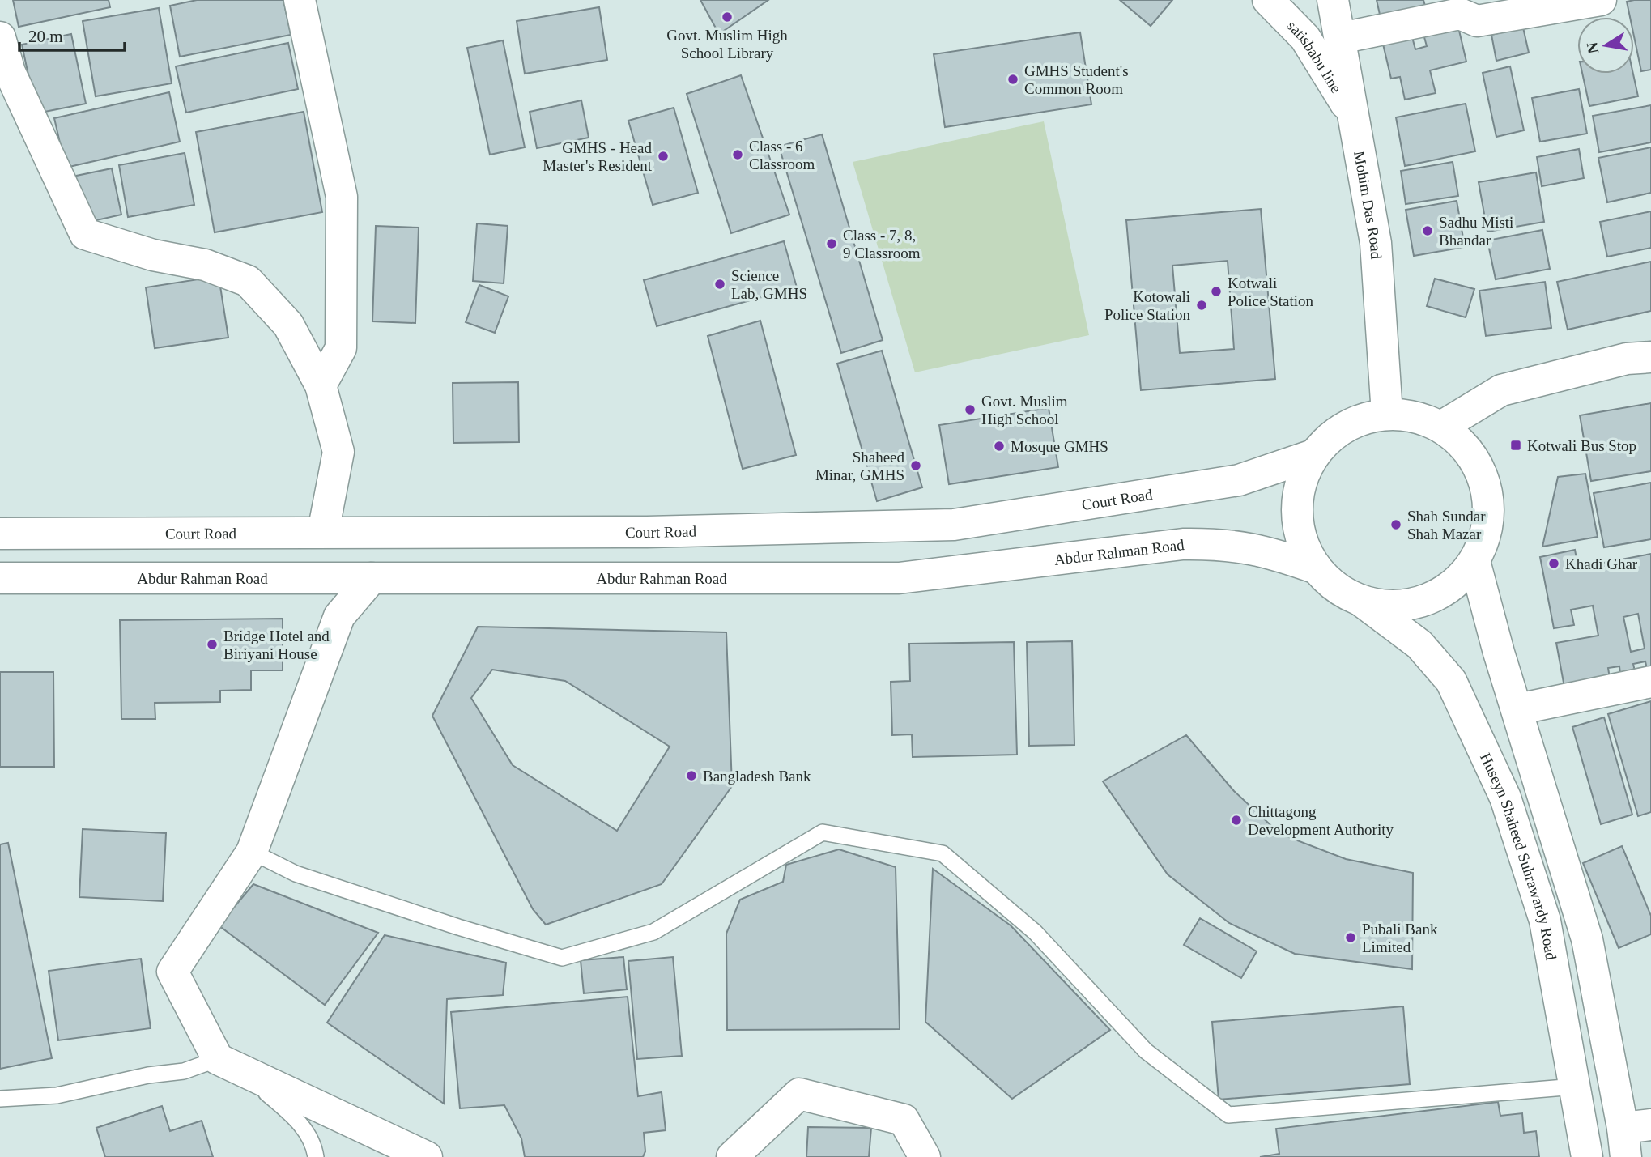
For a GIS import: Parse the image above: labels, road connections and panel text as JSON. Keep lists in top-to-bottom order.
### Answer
{
  "streets": {
    "main road": [
      "satisbabu line",
      "Mohim Das Road",
      "Court Road",
      "Abdur Rahman Road",
      "Huseyn Shaheed Suhrawardy Road"
    ]
  },
  "crossings": [
    ["satisbabu line", "Mohim Das Road"],
    ["Mohim Das Road", "Court Road"],
    ["Mohim Das Road", "Abdur Rahman Road"],
    ["Mohim Das Road", "Huseyn Shaheed Suhrawardy Road"],
    ["Court Road", "Abdur Rahman Road"],
    ["Court Road", "Huseyn Shaheed Suhrawardy Road"],
    ["Abdur Rahman Road", "Huseyn Shaheed Suhrawardy Road"]
  ],
  "places": {
    "other": [
      "Govt. Muslim High School Library",
      "GMHS Student's Common Room",
      "Class - 6 Classroom",
      "GMHS - Head Master's Resident",
      "Sadhu Misti Bhandar",
      "Class - 7, 8, 9 Classroom",
      "Science Lab, GMHS",
      "Kotwali Police Station",
      "Kotowali Police Station",
      "Govt. Muslim High School",
      "Mosque GMHS",
      "Shaheed Minar, GMHS",
      "Shah Sundar Shah Mazar",
      "Khadi Ghar",
      "Bridge Hotel and Biriyani House",
      "Bangladesh Bank",
      "Chittagong Development Authority",
      "Pubali Bank Limited"
    ],
    "transit": ["Kotwali Bus Stop"]
  },
  "scale_bar": "20 m",
  "north": "left"
}
